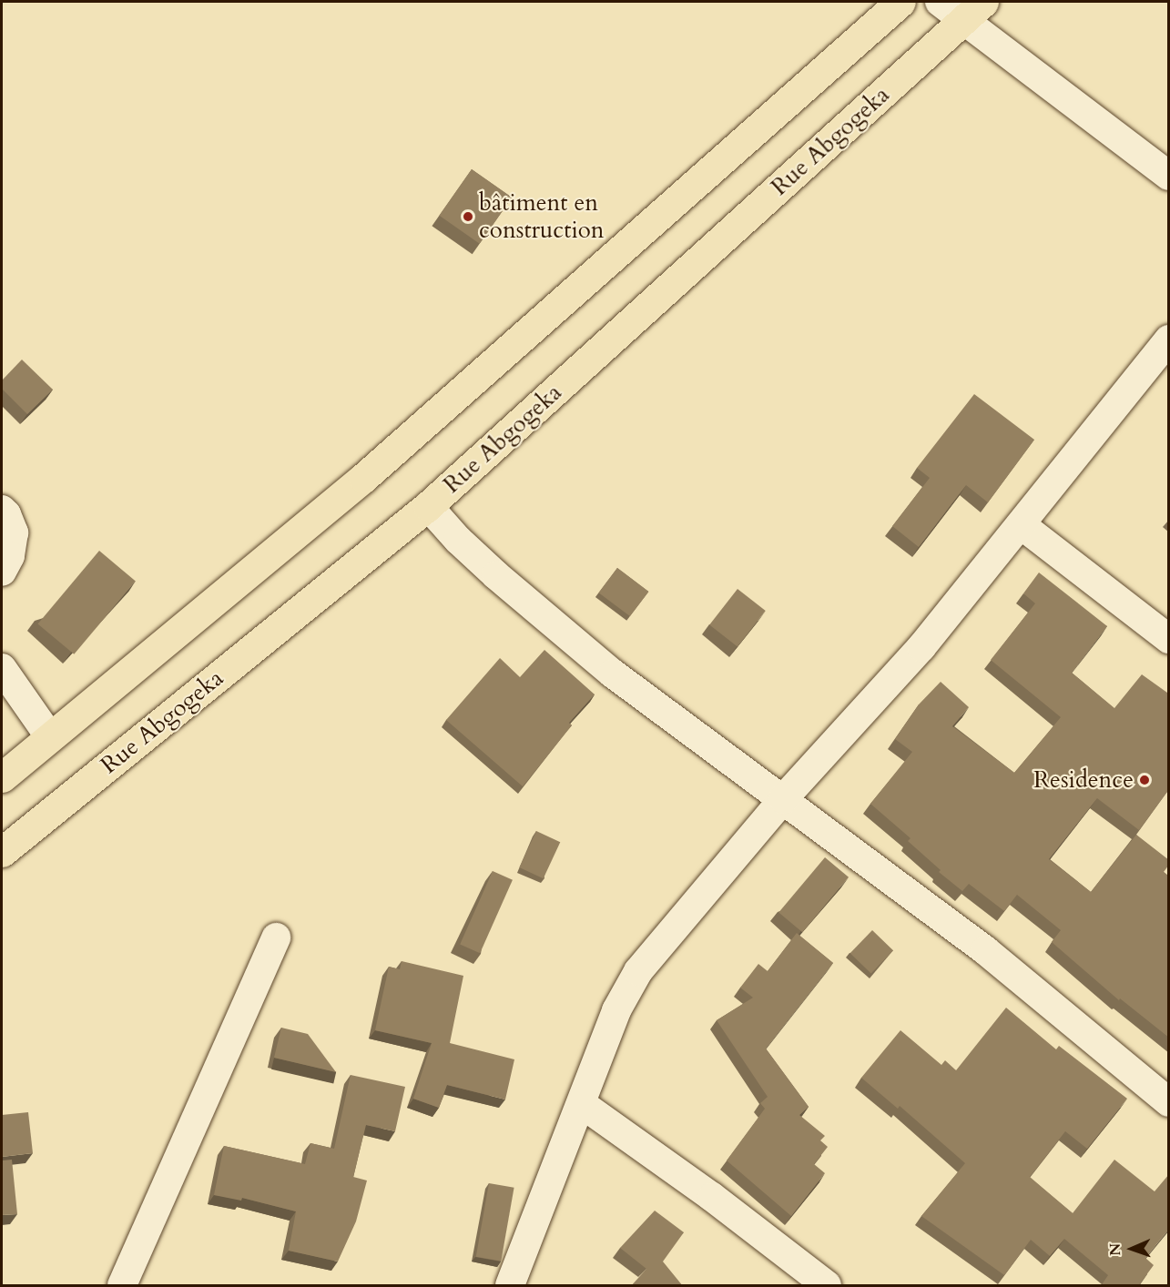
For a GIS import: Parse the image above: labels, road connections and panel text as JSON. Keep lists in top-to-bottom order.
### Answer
{
  "streets": {
    "main road": ["Rue Abgogeka"]
  },
  "places": ["bâtiment en construction", "Residence"],
  "north": "left"
}
